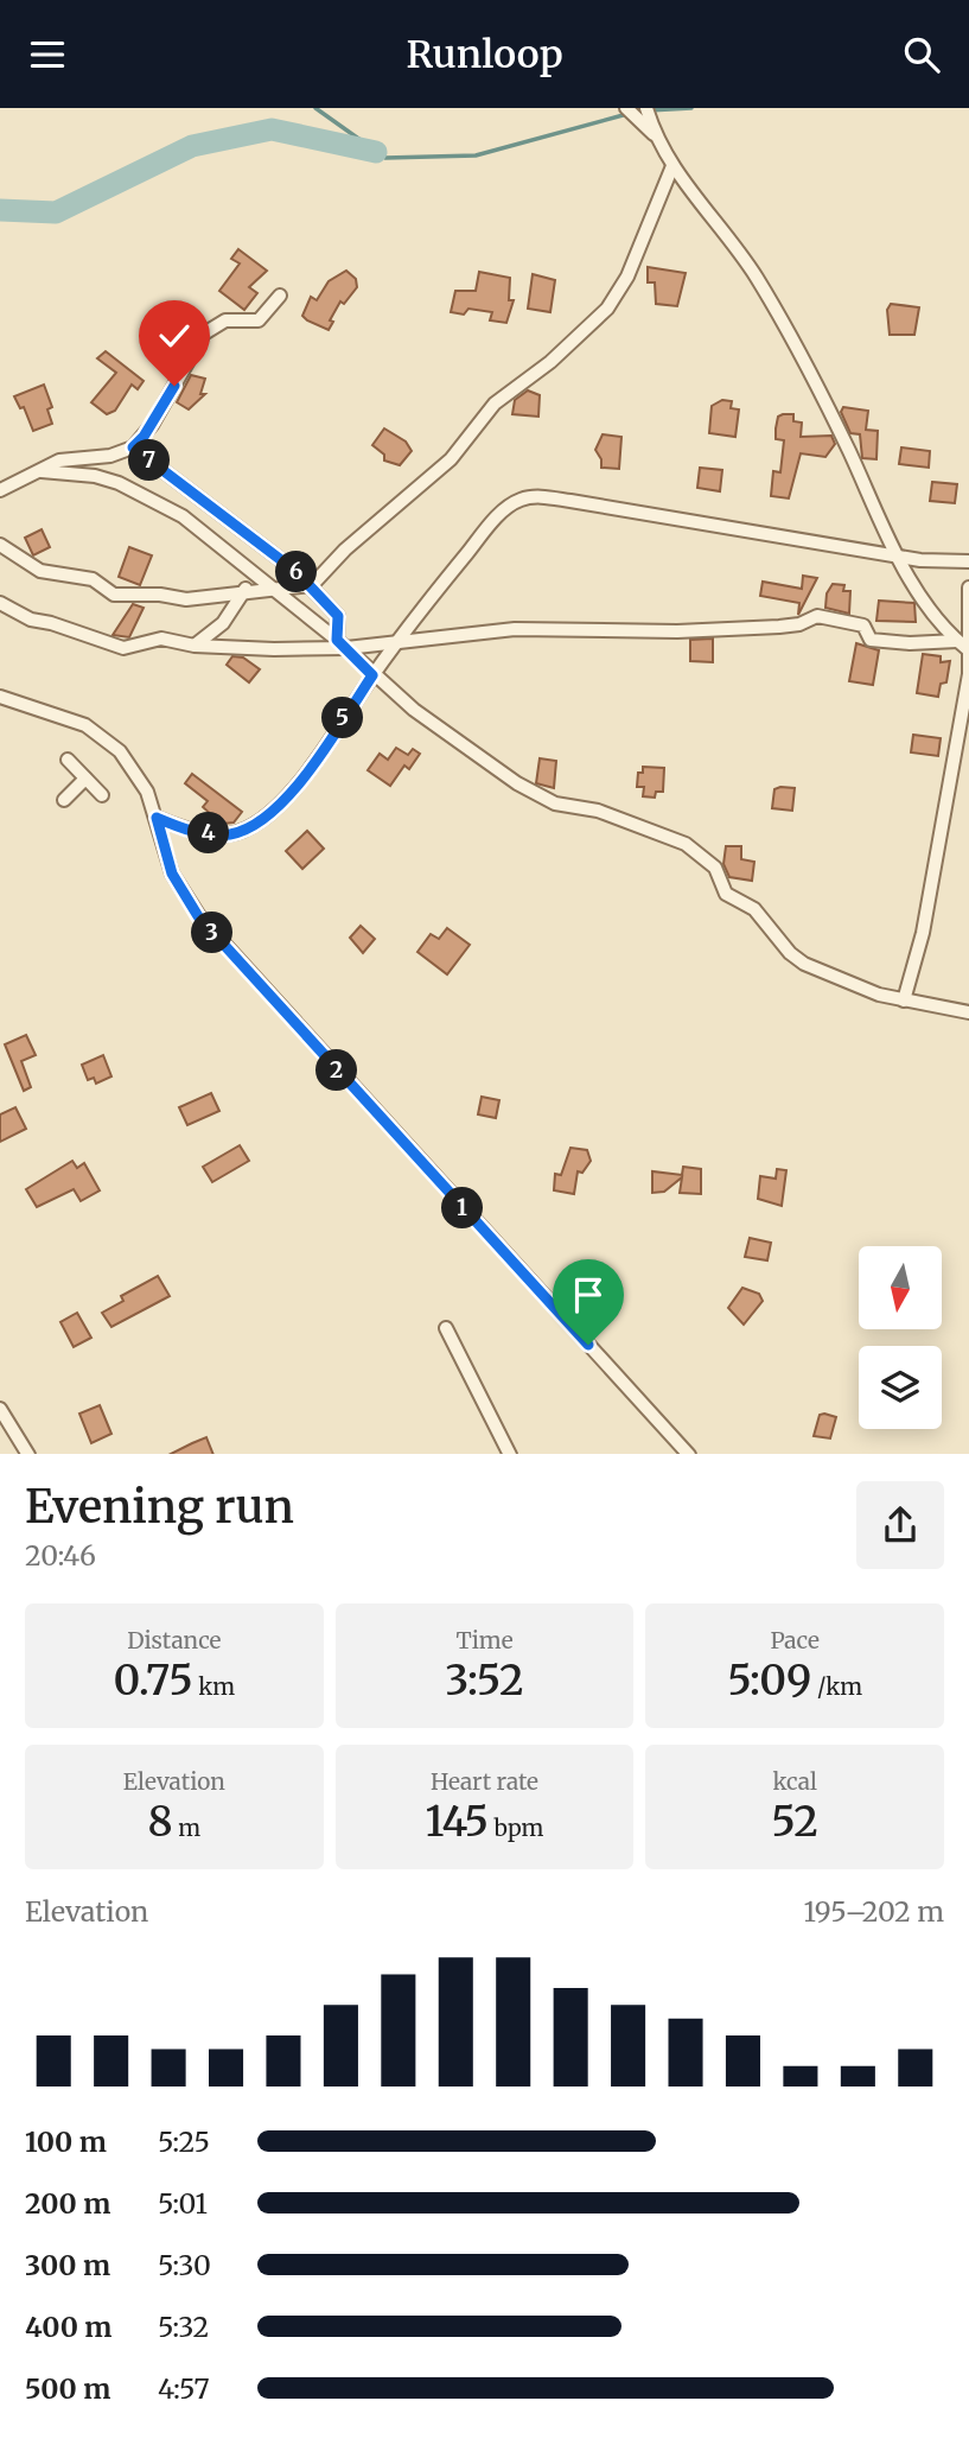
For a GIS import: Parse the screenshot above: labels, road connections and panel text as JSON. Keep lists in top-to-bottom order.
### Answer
{
  "north": "bottom",
  "page": {
    "header": "Runloop",
    "pins": [
      "7",
      "6",
      "5",
      "4",
      "3",
      "2",
      "1"
    ],
    "heading": ["Evening run", "20:46"],
    "stats": [
      ["Distance", "0.75 km"],
      ["Time", "3:52"],
      ["Pace", "5:09 /km"],
      ["Elevation", "8 m"],
      ["Heart rate", "145 bpm"],
      ["kcal", "52"]
    ],
    "chart": ["Elevation", "195–202 m"],
    "list": [
      {
        "name": "100 m",
        "note": "5:25"
      },
      {
        "name": "200 m",
        "note": "5:01"
      },
      {
        "name": "300 m",
        "note": "5:30"
      },
      {
        "name": "400 m",
        "note": "5:32"
      },
      {
        "name": "500 m",
        "note": "4:57"
      }
    ]
  }
}
